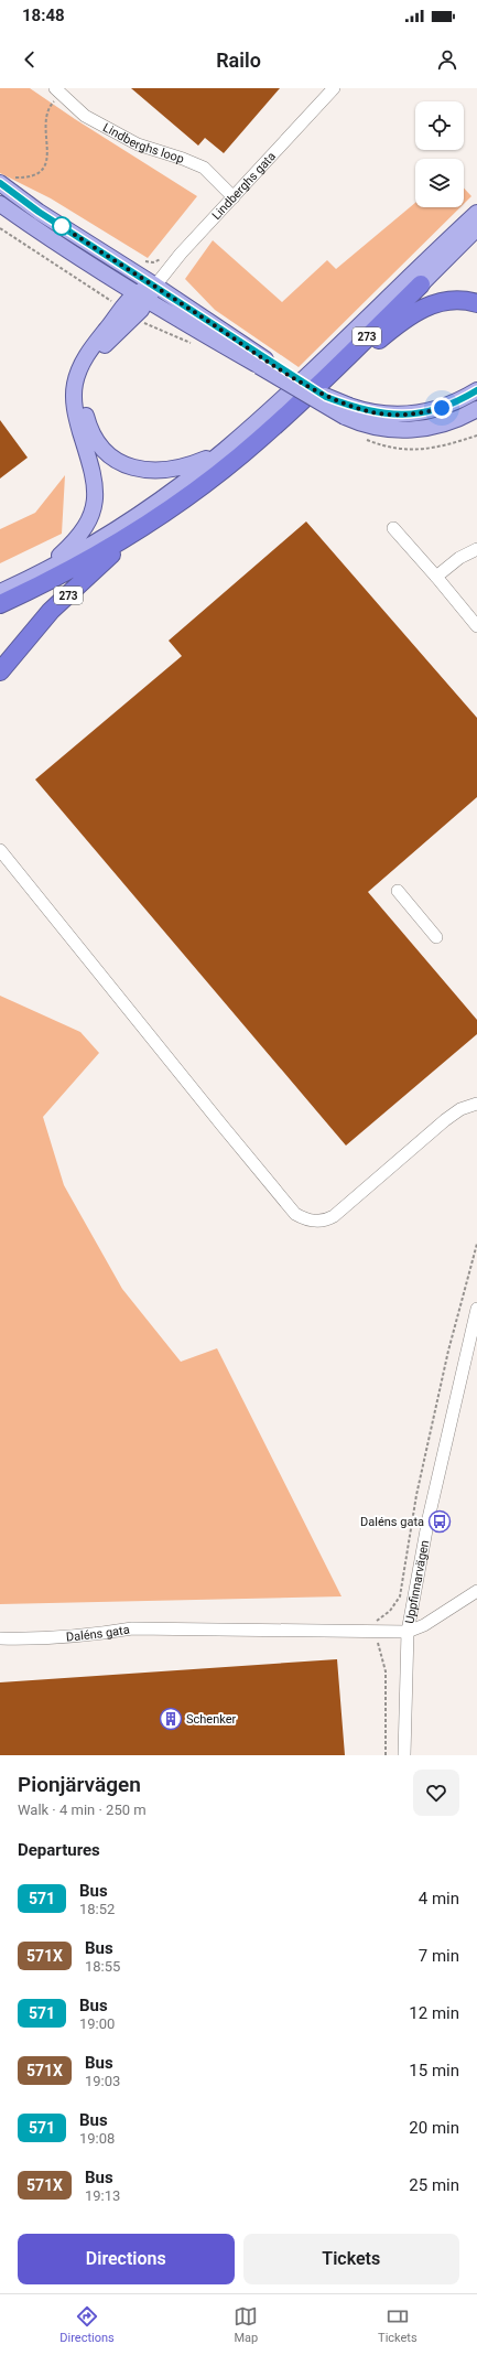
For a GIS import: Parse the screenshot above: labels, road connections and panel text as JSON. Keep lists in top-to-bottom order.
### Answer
{
  "streets": {
    "highway": ["273"],
    "street": [
      "Lindberghs loop",
      "Lindberghs gata",
      "Uppfinnarvägen",
      "Daléns gata"
    ]
  },
  "crossings": [
    ["Lindberghs loop", "Lindberghs gata"],
    ["Lindberghs gata", "273"],
    ["Uppfinnarvägen", "Daléns gata"]
  ],
  "places": {
    "bus stop": ["Daléns gata"],
    "building": ["Schenker"]
  },
  "lines": ["bus line 571"],
  "page": {
    "status": "18:48",
    "header": "Railo",
    "heading": [
      ["Pionjärvägen", "Walk · 4 min · 250 m"],
      "Departures"
    ],
    "list": [
      {
        "mark": "571",
        "name": "Bus",
        "note": "18:52",
        "value": "4 min"
      },
      {
        "mark": "571X",
        "name": "Bus",
        "note": "18:55",
        "value": "7 min"
      },
      {
        "mark": "571",
        "name": "Bus",
        "note": "19:00",
        "value": "12 min"
      },
      {
        "mark": "571X",
        "name": "Bus",
        "note": "19:03",
        "value": "15 min"
      },
      {
        "mark": "571",
        "name": "Bus",
        "note": "19:08",
        "value": "20 min"
      },
      {
        "mark": "571X",
        "name": "Bus",
        "note": "19:13",
        "value": "25 min"
      }
    ],
    "buttons": ["Directions", "Tickets"],
    "tabs": ["Directions", "Map", "Tickets"]
  }
}
